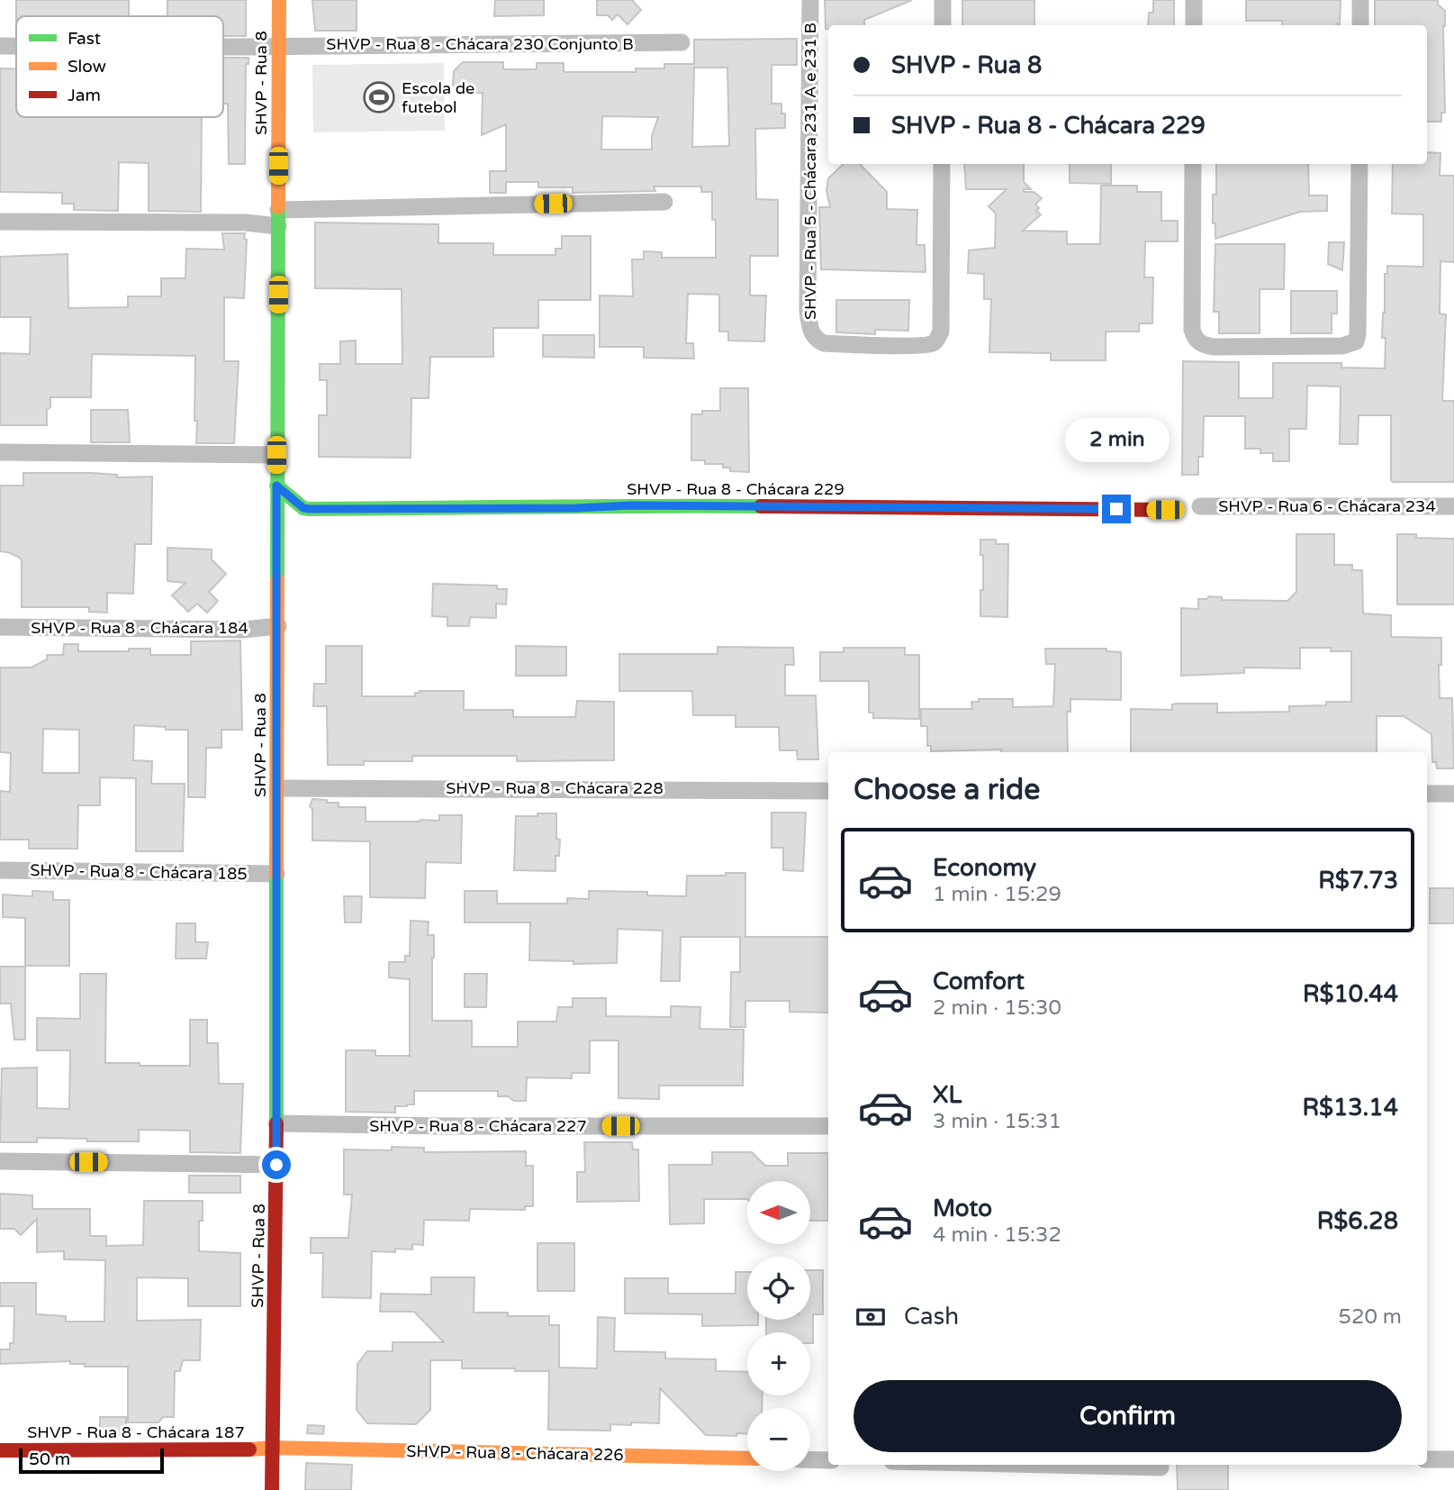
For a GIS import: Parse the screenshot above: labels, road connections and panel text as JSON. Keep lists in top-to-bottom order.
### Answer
{
  "streets": {
    "street": [
      "SHVP - Rua 8 - Chácara 230 Conjunto B",
      "SHVP - Rua 8",
      "SHVP - Rua 5 - Chácara 231 A e 231 B",
      "SHVP - Rua 8 - Chácara 229",
      "SHVP - Rua 6 - Chácara 234",
      "SHVP - Rua 8 - Chácara 184",
      "SHVP - Rua 8 - Chácara 228",
      "SHVP - Rua 8 - Chácara 185",
      "SHVP - Rua 8 - Chácara 227",
      "SHVP - Rua 8 - Chácara 187",
      "SHVP - Rua 8 - Chácara 226"
    ]
  },
  "crossings": [
    ["SHVP - Rua 8 - Chácara 230 Conjunto B", "SHVP - Rua 8"],
    ["SHVP - Rua 8", "SHVP - Rua 8 - Chácara 229"],
    ["SHVP - Rua 8", "SHVP - Rua 8 - Chácara 184"],
    ["SHVP - Rua 8", "SHVP - Rua 8 - Chácara 228"],
    ["SHVP - Rua 8", "SHVP - Rua 8 - Chácara 185"],
    ["SHVP - Rua 8", "SHVP - Rua 8 - Chácara 227"],
    ["SHVP - Rua 8", "SHVP - Rua 8 - Chácara 187"],
    ["SHVP - Rua 8", "SHVP - Rua 8 - Chácara 226"],
    ["SHVP - Rua 8 - Chácara 187", "SHVP - Rua 8 - Chácara 226"]
  ],
  "places": {
    "sports": ["Escola de futebol"]
  },
  "legend": ["Fast", "Slow", "Jam"],
  "scale_bar": "50 m",
  "north": "left",
  "page": {
    "banner": ["SHVP - Rua 8", "SHVP - Rua 8 - Chácara 229"],
    "bubble": "2 min",
    "heading": "Choose a ride",
    "list": [
      {
        "name": "Economy",
        "note": "1 min · 15:29",
        "value": "R$7.73"
      },
      {
        "name": "Comfort",
        "note": "2 min · 15:30",
        "value": "R$10.44"
      },
      {
        "name": "XL",
        "note": "3 min · 15:31",
        "value": "R$13.14"
      },
      {
        "name": "Moto",
        "note": "4 min · 15:32",
        "value": "R$6.28"
      }
    ],
    "map_buttons": ["+", "−"],
    "pay": ["Cash", "520 m"],
    "buttons": "Confirm",
    "scale": "50 m"
  }
}
